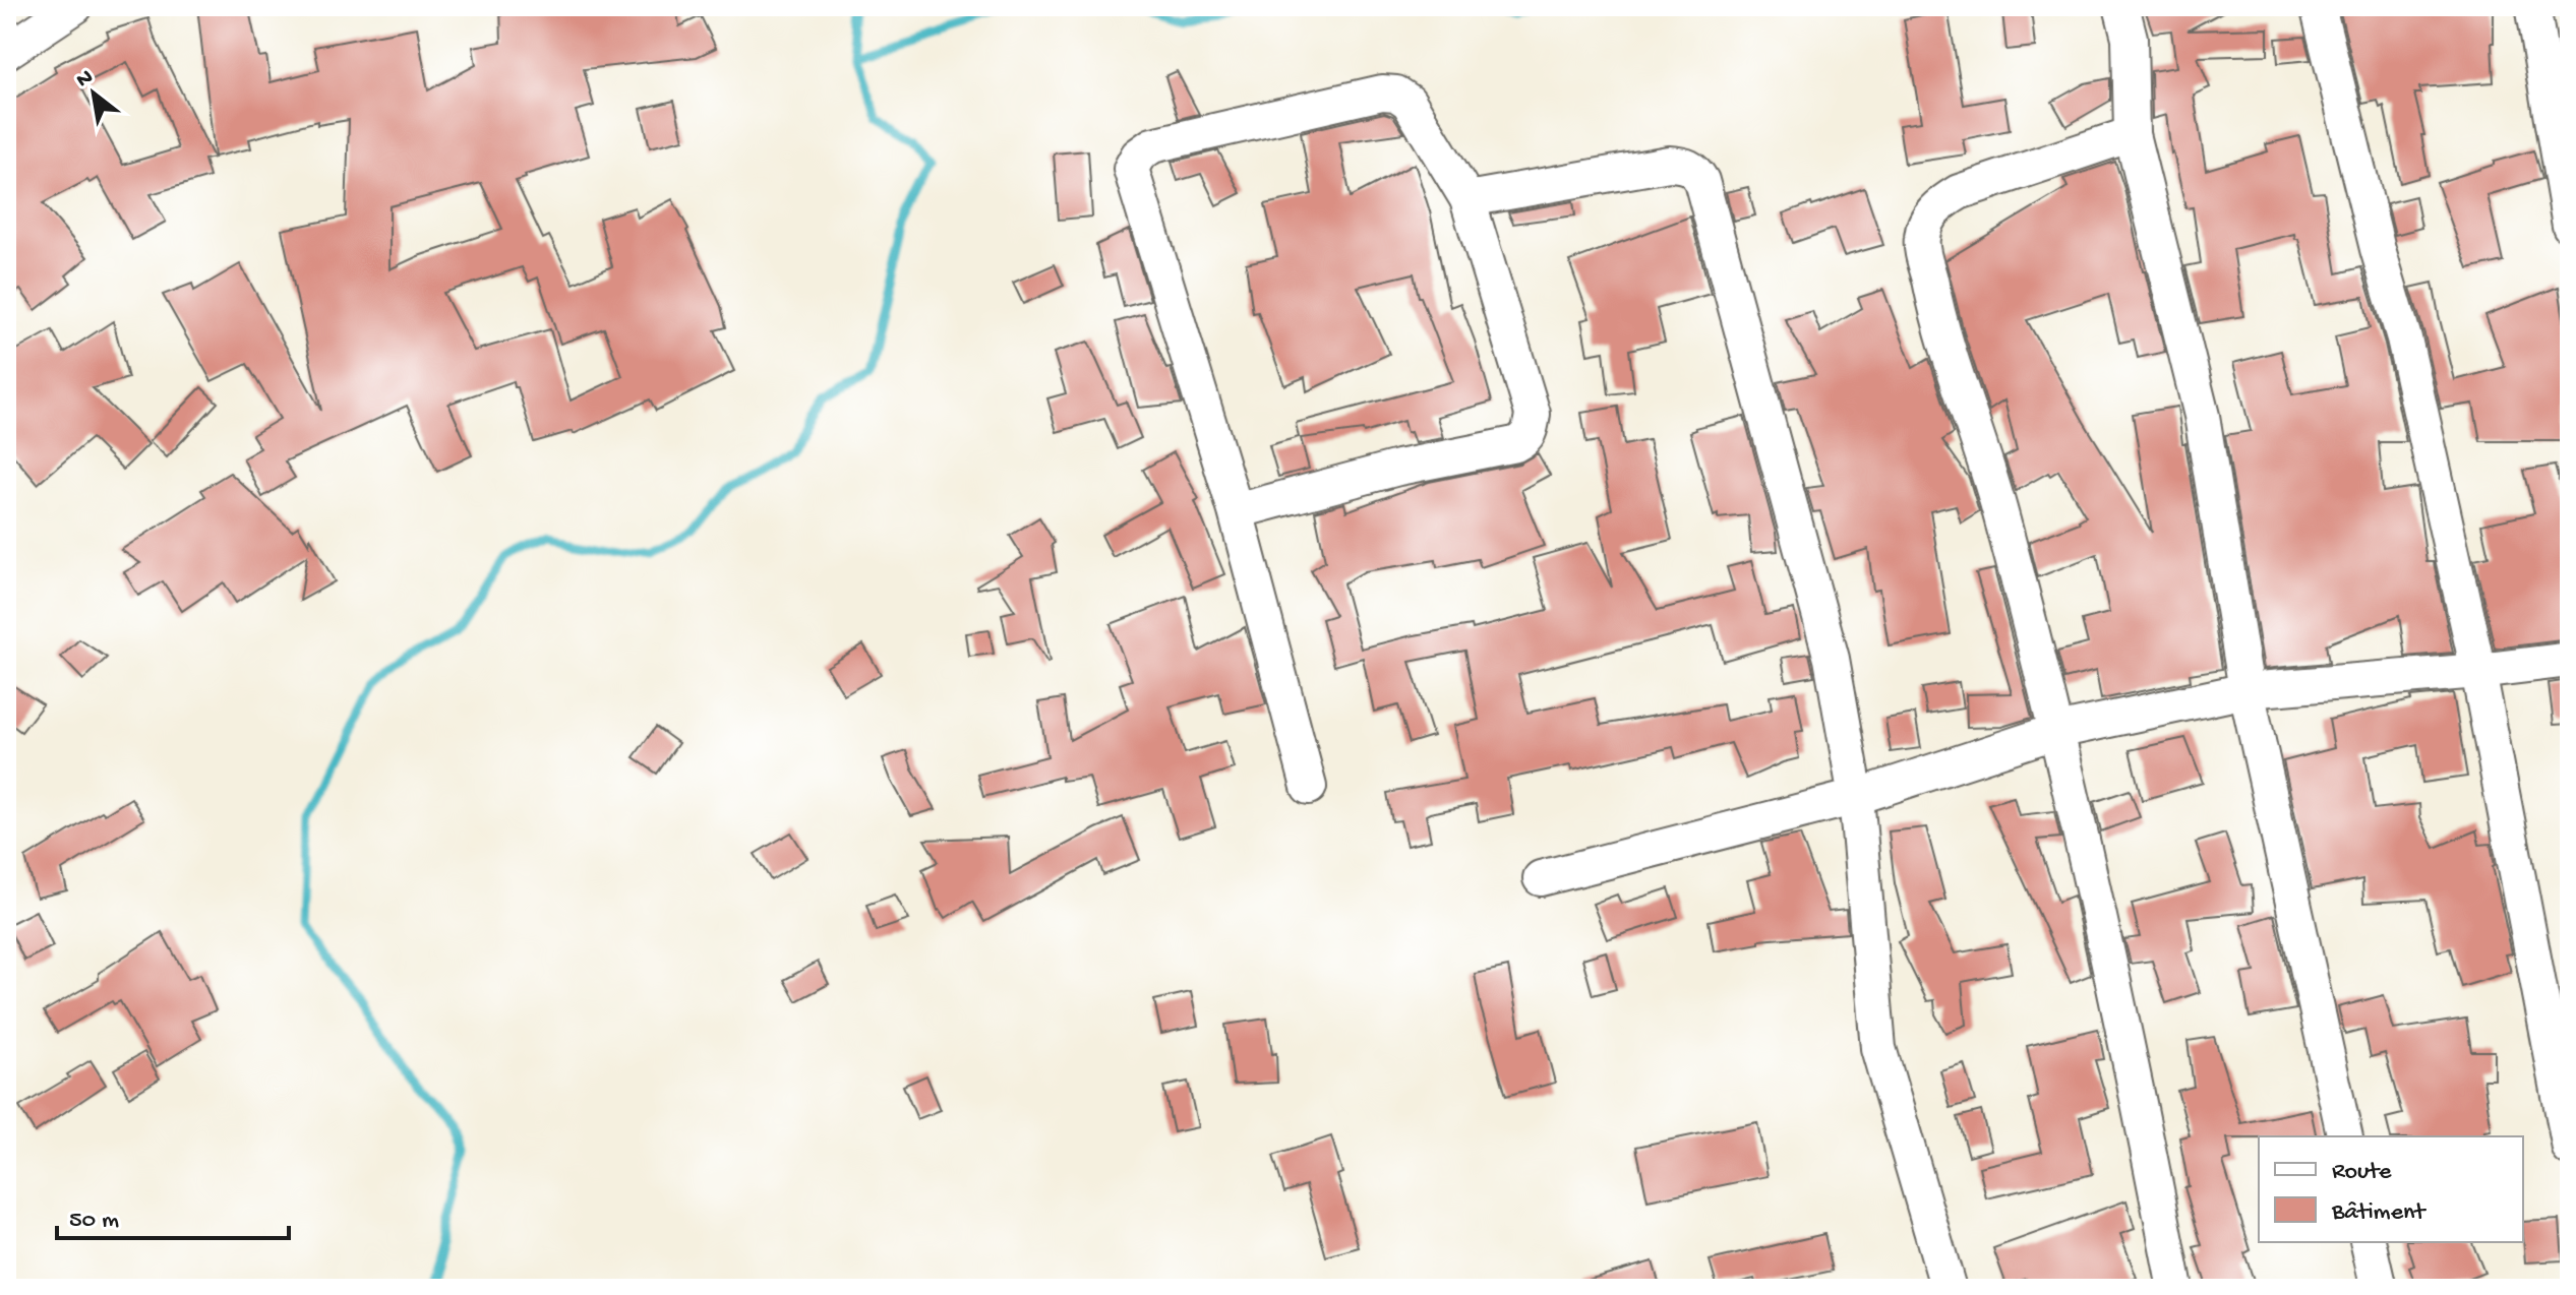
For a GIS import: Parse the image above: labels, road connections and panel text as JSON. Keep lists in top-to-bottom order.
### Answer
{
  "legend": ["Route", "Bâtiment"],
  "scale_bar": "50 m",
  "north": "top left"
}
